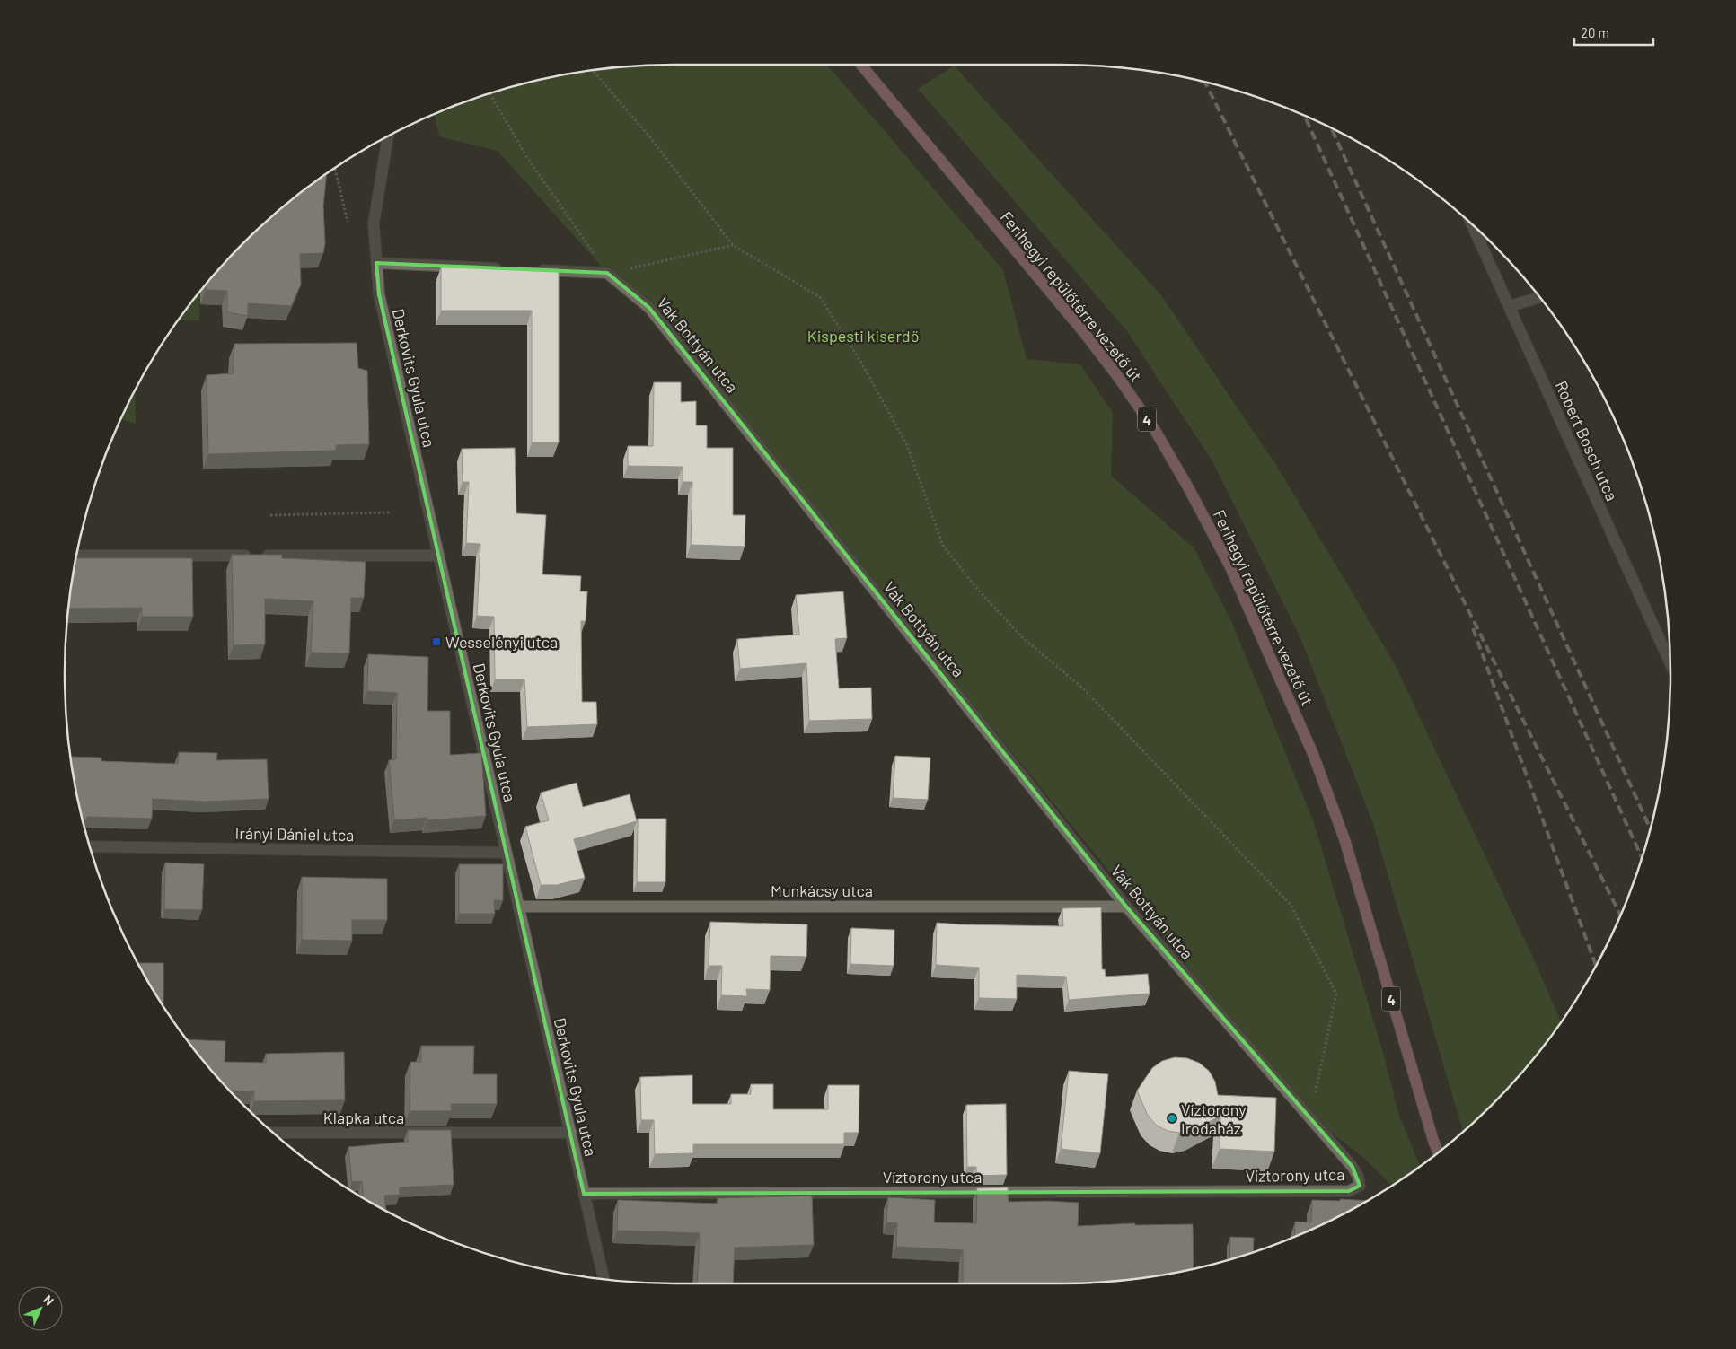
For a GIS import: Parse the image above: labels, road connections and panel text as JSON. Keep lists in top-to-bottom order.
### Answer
{
  "streets": {
    "main road": ["Ferihegyi repülőtérre vezető út", "4"],
    "street": [
      "Vak Bottyán utca",
      "Derkovits Gyula utca",
      "Robert Bosch utca",
      "Irányi Dániel utca",
      "Munkácsy utca",
      "Klapka utca",
      "Víztorony utca"
    ]
  },
  "crossings": [
    ["Vak Bottyán utca", "Munkácsy utca"],
    ["Vak Bottyán utca", "Víztorony utca"],
    ["Derkovits Gyula utca", "Irányi Dániel utca"],
    ["Derkovits Gyula utca", "Munkácsy utca"],
    ["Derkovits Gyula utca", "Klapka utca"],
    ["Derkovits Gyula utca", "Víztorony utca"]
  ],
  "parks": ["Kispesti kiserdő"],
  "places": {
    "transit": ["Wesselényi utca"],
    "other": ["Víztorony Irodaház"]
  },
  "scale_bar": "20 m",
  "north": "top right"
}
